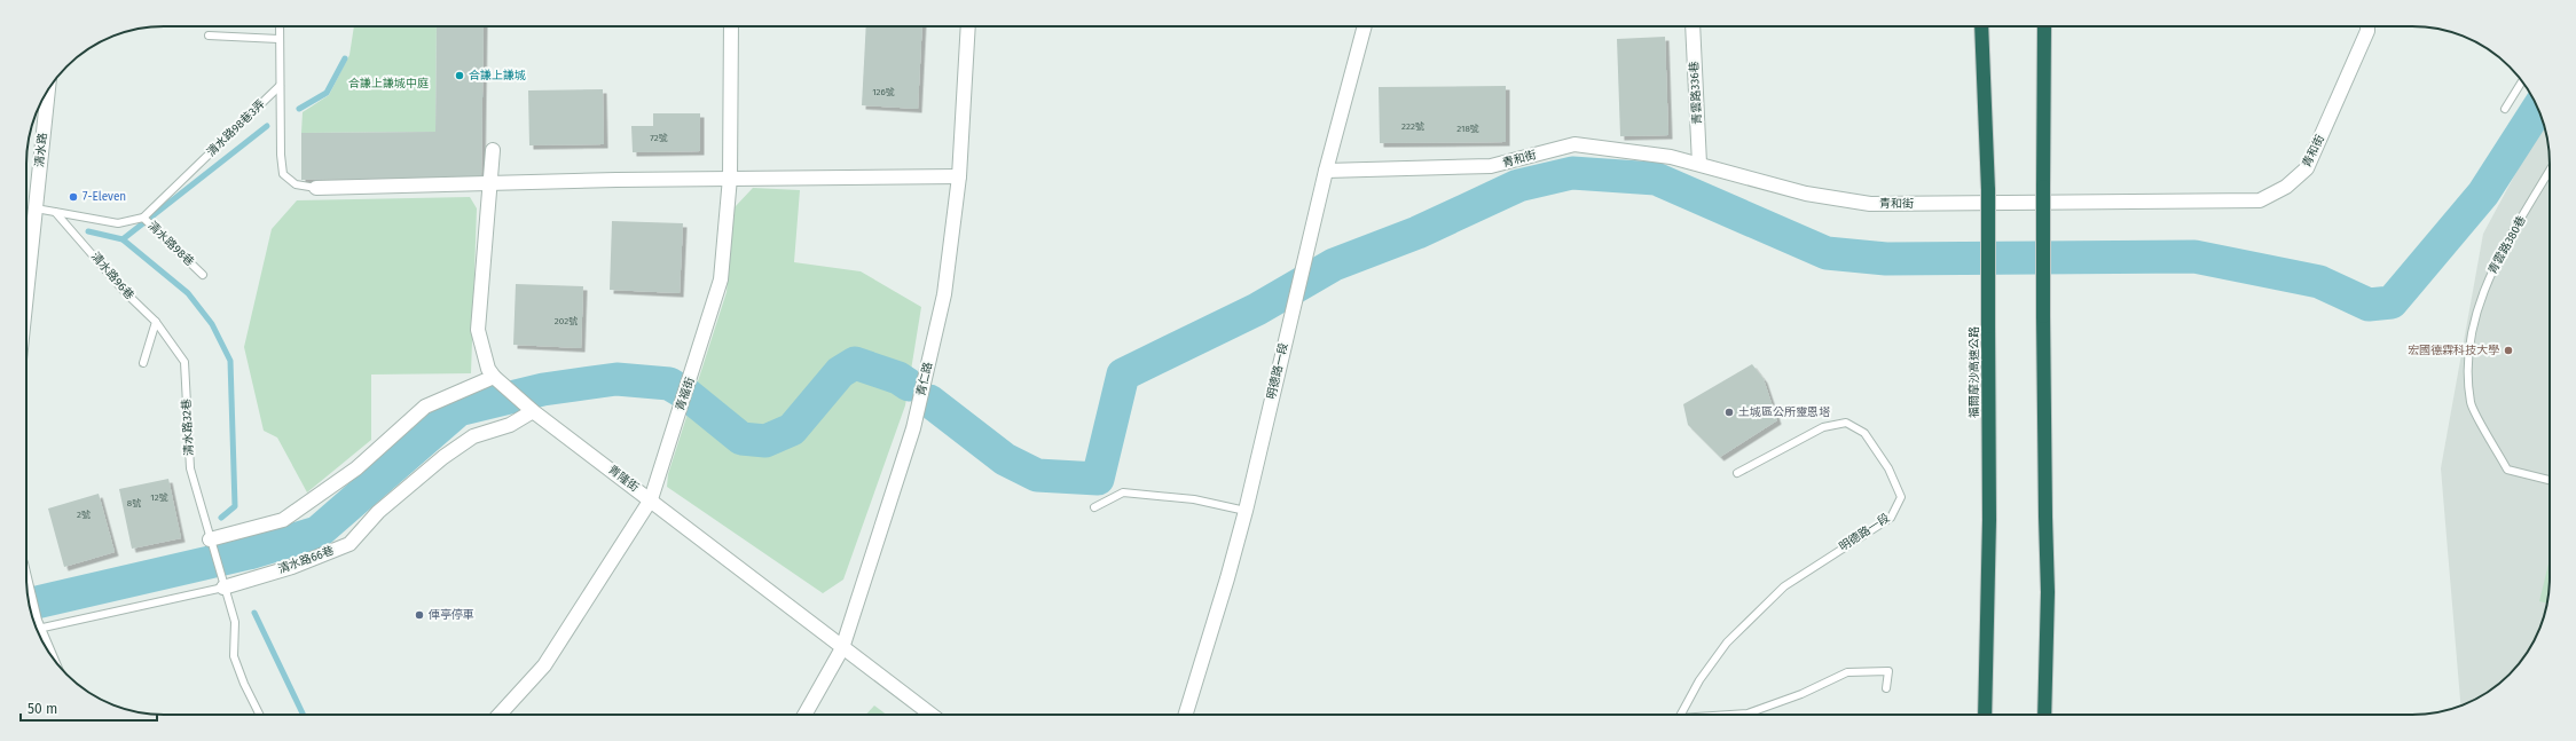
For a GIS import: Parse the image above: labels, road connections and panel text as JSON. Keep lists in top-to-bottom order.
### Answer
{
  "streets": {
    "highway": ["福爾摩沙高速公路"],
    "street": [
      "青雲路336巷",
      "清水路",
      "青和街",
      "明德路一段",
      "青仁路",
      "青福街",
      "青隆街",
      "清水路66巷"
    ],
    "lane": [
      "清水路98巷3弄",
      "清水路98巷",
      "青雲路380巷",
      "清水路96巷",
      "清水路32巷"
    ]
  },
  "crossings": [
    ["青雲路336巷", "青和街"],
    ["清水路98巷3弄", "清水路98巷"],
    ["青和街", "明德路一段"],
    ["清水路98巷", "清水路96巷"],
    ["清水路96巷", "清水路32巷"],
    ["青仁路", "青隆街"],
    ["青福街", "青隆街"],
    ["清水路32巷", "清水路66巷"],
    ["青隆街", "清水路66巷"]
  ],
  "parks": ["合謙上謙城中庭"],
  "places": [
    "合謙上謙城",
    "7-Eleven",
    "宏國德霖科技大學",
    "土城區公所靈恩塔",
    "俥亭停車"
  ],
  "house_numbers": [
    "126號",
    "222號",
    "218號",
    "72號",
    "202號",
    "12號",
    "8號",
    "2號"
  ],
  "scale_bar": "50 m"
}
